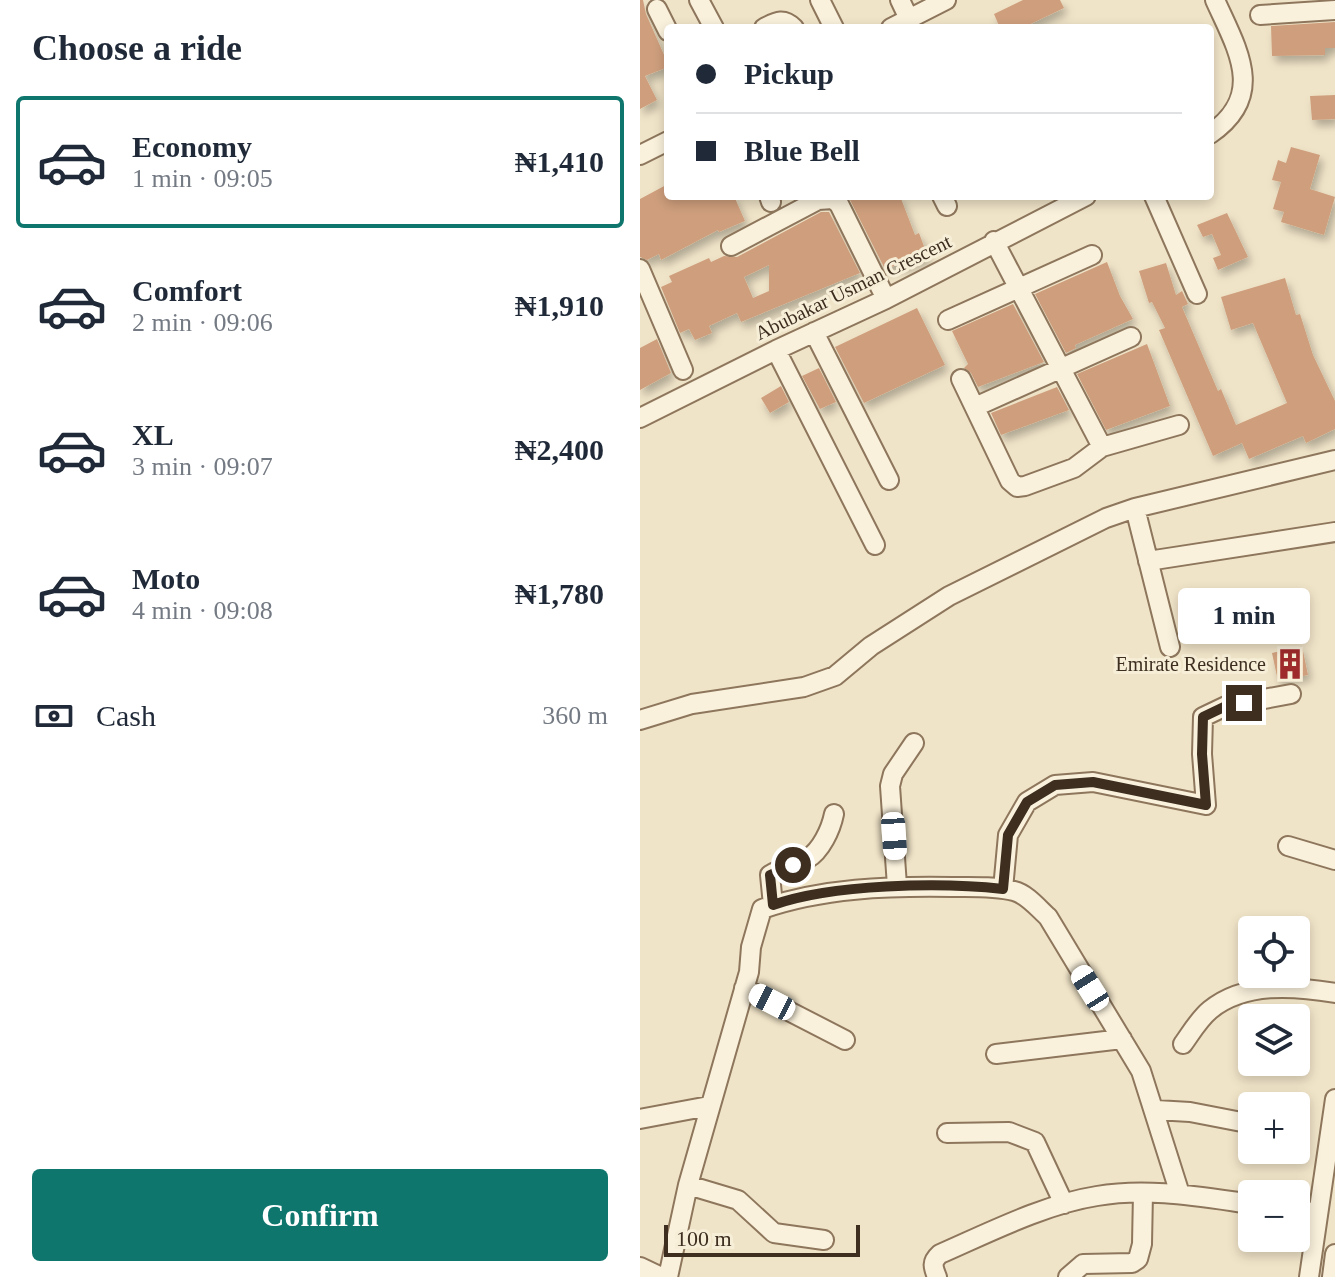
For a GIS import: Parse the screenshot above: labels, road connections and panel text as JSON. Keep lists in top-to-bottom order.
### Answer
{
  "streets": {
    "street": ["Abubakar Usman Crescent"]
  },
  "places": {
    "building": ["Emirate Residence"]
  },
  "scale_bar": "100 m",
  "page": {
    "heading": "Choose a ride",
    "banner": ["Pickup", "Blue Bell"],
    "list": [
      {
        "name": "Economy",
        "note": "1 min · 09:05",
        "value": "₦1,410"
      },
      {
        "name": "Comfort",
        "note": "2 min · 09:06",
        "value": "₦1,910"
      },
      {
        "name": "XL",
        "note": "3 min · 09:07",
        "value": "₦2,400"
      },
      {
        "name": "Moto",
        "note": "4 min · 09:08",
        "value": "₦1,780"
      }
    ],
    "bubble": "1 min",
    "pay": ["Cash", "360 m"],
    "map_buttons": ["+", "−"],
    "buttons": "Confirm",
    "scale": "100 m"
  }
}
